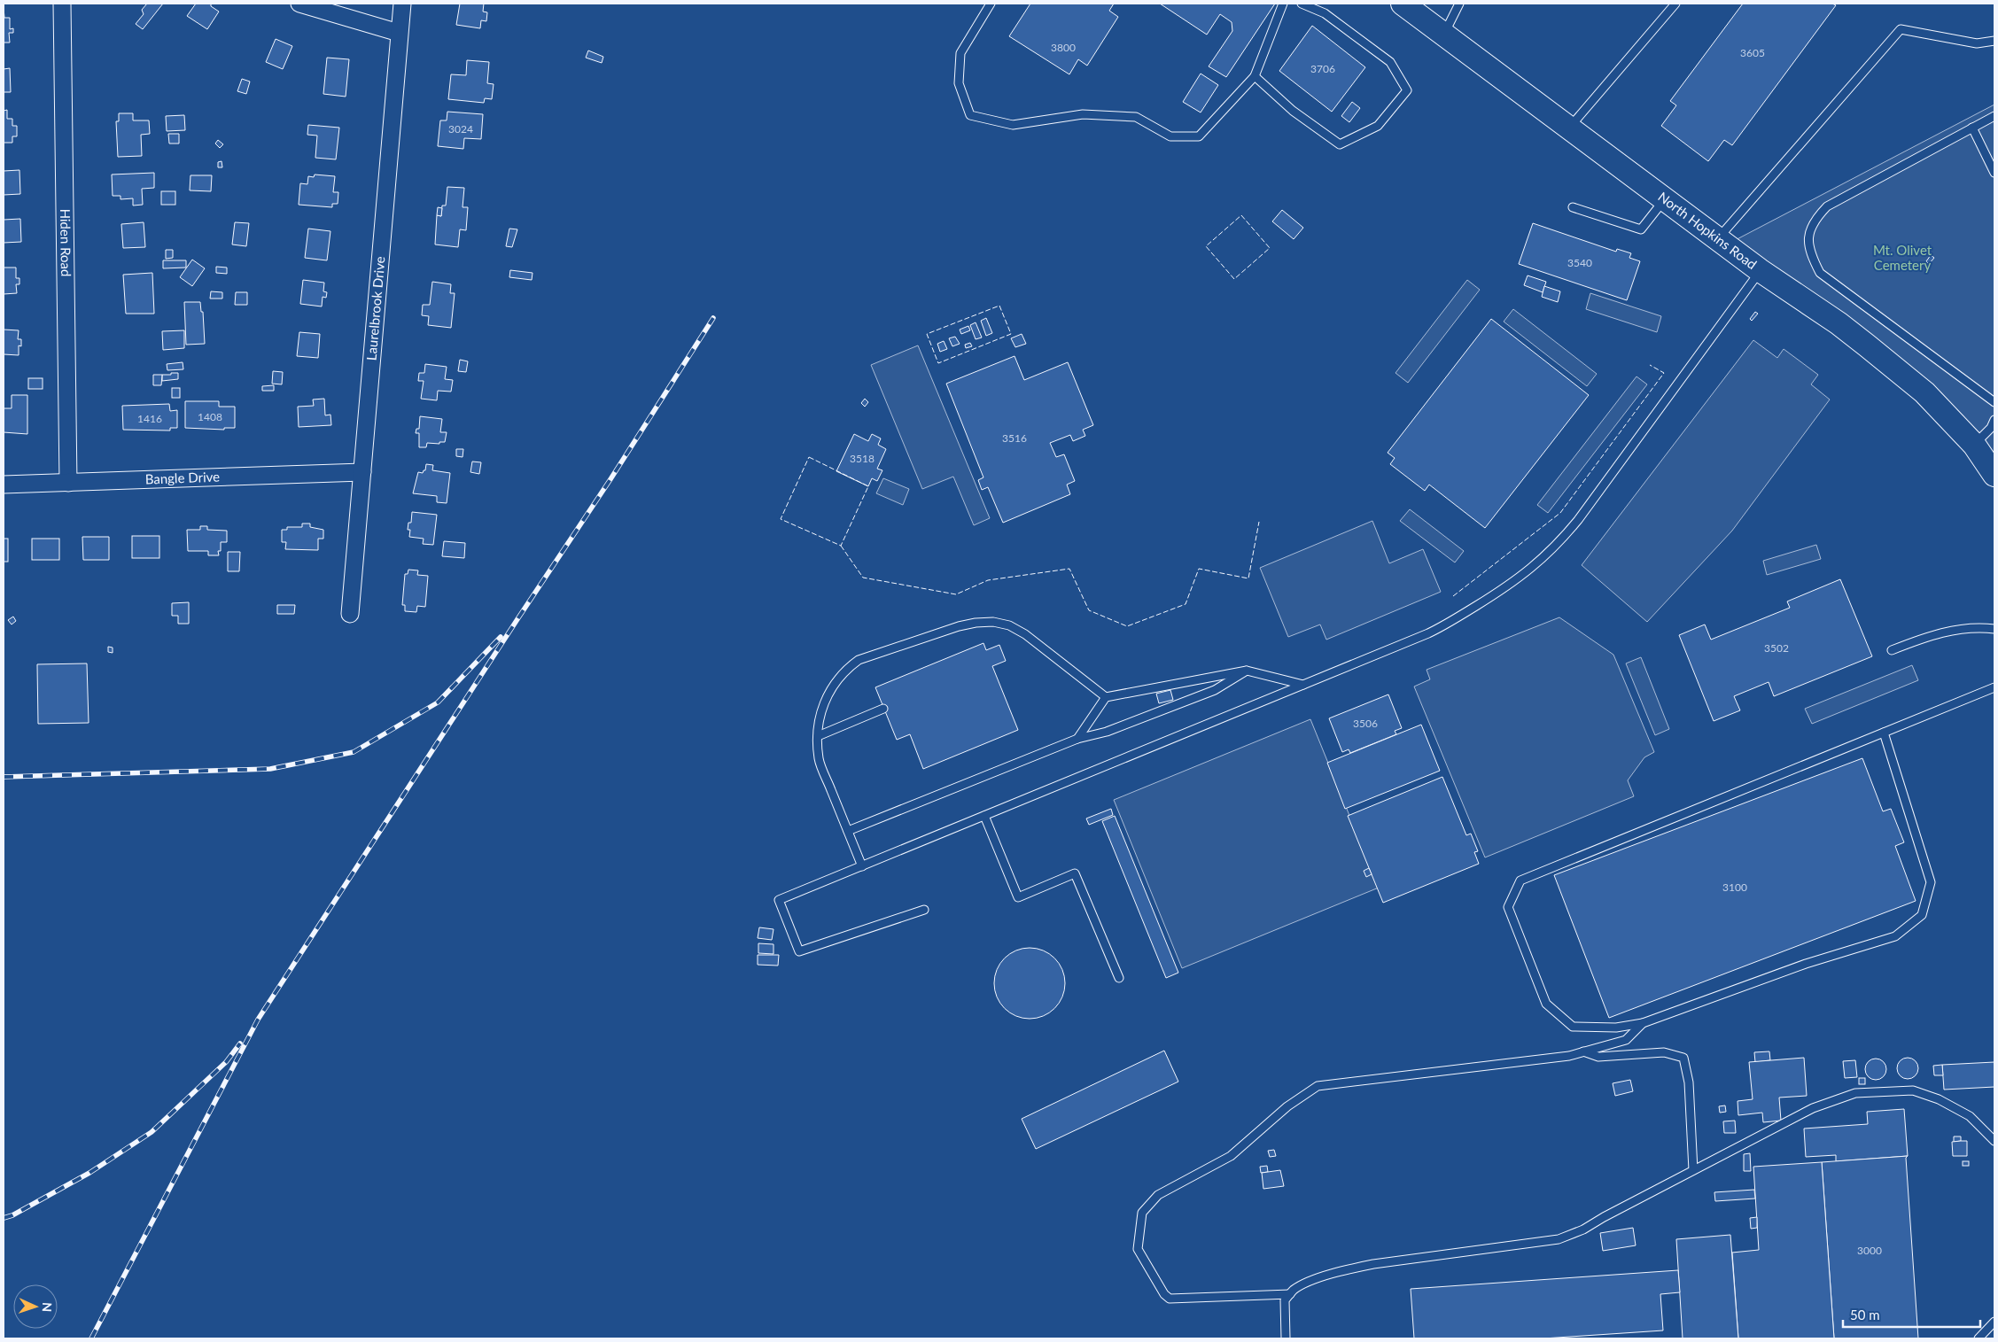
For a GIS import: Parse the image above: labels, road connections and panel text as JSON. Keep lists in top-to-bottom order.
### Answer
{
  "streets": {
    "main road": ["North Hopkins Road"],
    "street": ["Hiden Road", "Laurelbrook Drive", "Bangle Drive"]
  },
  "crossings": [
    ["Hiden Road", "Bangle Drive"],
    ["Laurelbrook Drive", "Bangle Drive"]
  ],
  "parks": ["Mt. Olivet Cemetery"],
  "house_numbers": [
    "3800",
    "3605",
    "3706",
    "3024",
    "3540",
    "1408",
    "1416",
    "3516",
    "3518",
    "3502",
    "3506",
    "3100",
    "3000"
  ],
  "scale_bar": "50 m",
  "north": "right"
}
